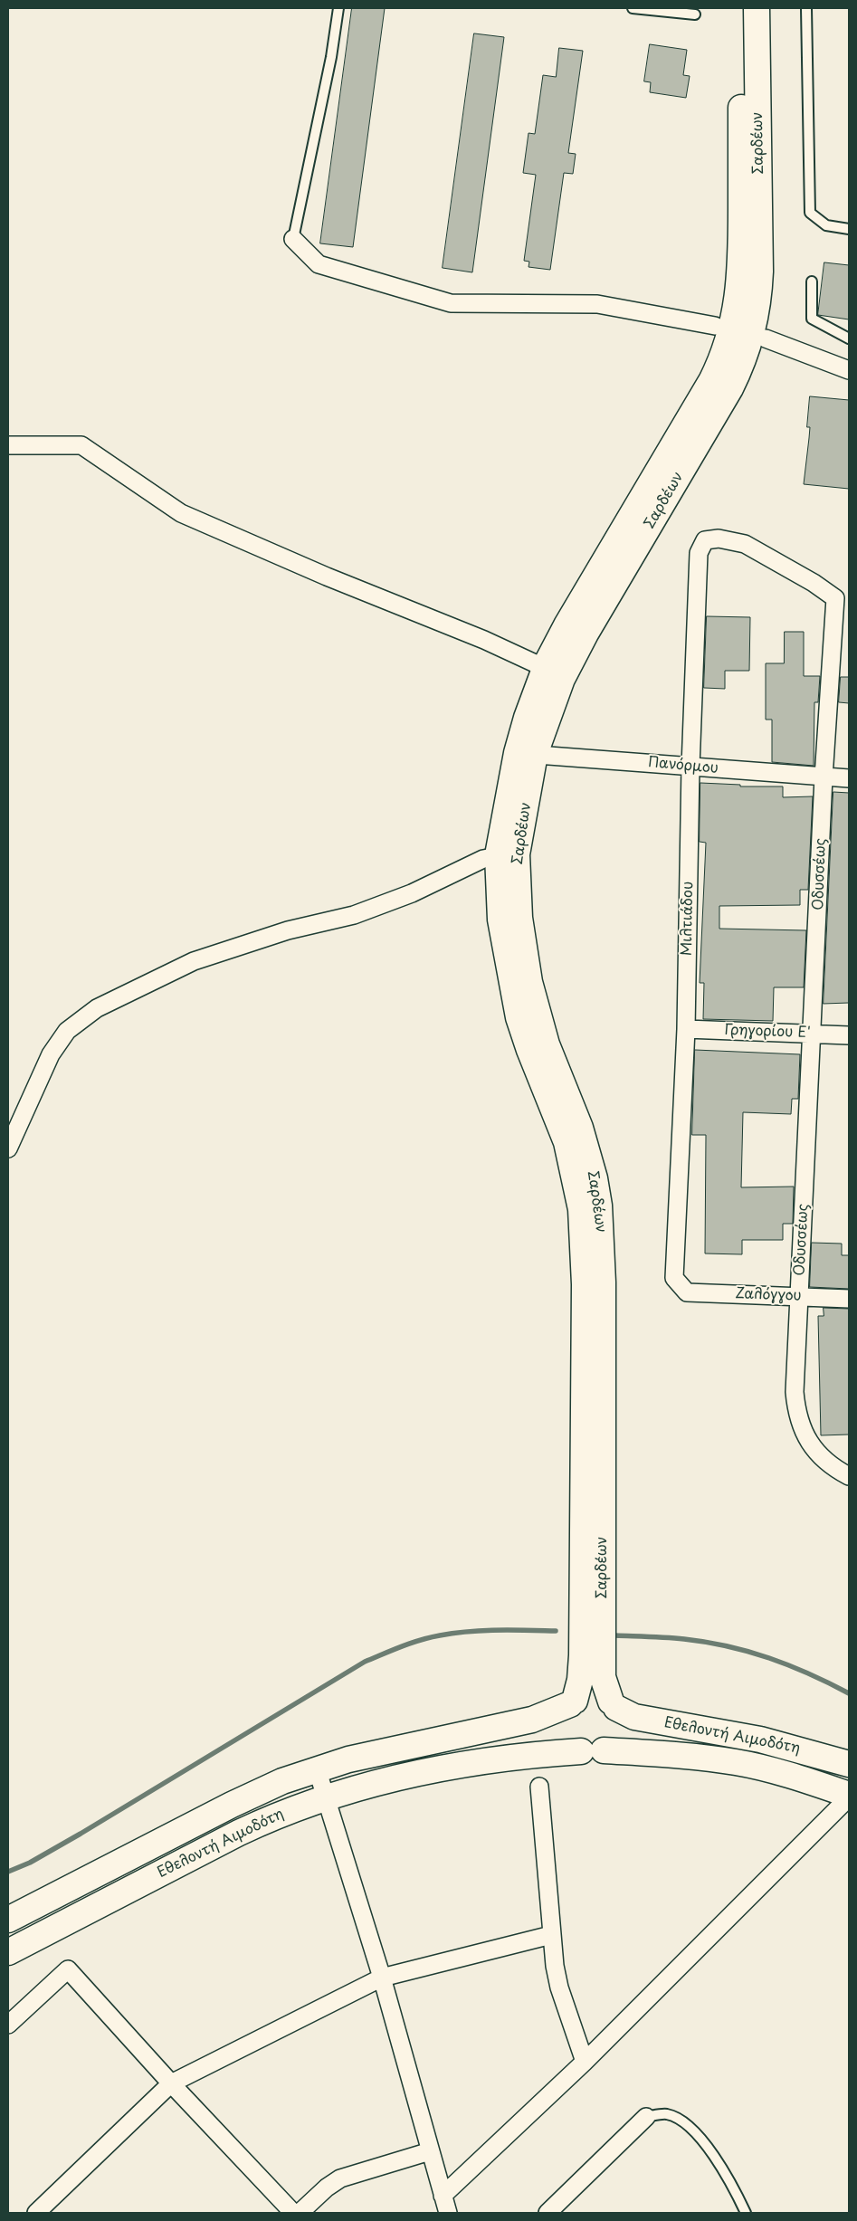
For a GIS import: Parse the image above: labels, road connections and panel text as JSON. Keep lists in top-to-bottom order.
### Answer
{
  "streets": {
    "main road": ["Σαρδέων", "Εθελοντή Αιμοδότη"],
    "street": [
      "Πανόρμου",
      "Οδυσσέως",
      "Μιλτιάδου",
      "Γρηγορίου Ε'",
      "Ζαλόγγου"
    ]
  },
  "crossings": [
    ["Σαρδέων", "Πανόρμου"],
    ["Σαρδέων", "Εθελοντή Αιμοδότη"],
    ["Πανόρμου", "Οδυσσέως"],
    ["Πανόρμου", "Μιλτιάδου"],
    ["Οδυσσέως", "Μιλτιάδου"],
    ["Οδυσσέως", "Γρηγορίου Ε'"],
    ["Οδυσσέως", "Ζαλόγγου"],
    ["Μιλτιάδου", "Γρηγορίου Ε'"],
    ["Μιλτιάδου", "Ζαλόγγου"]
  ]
}
